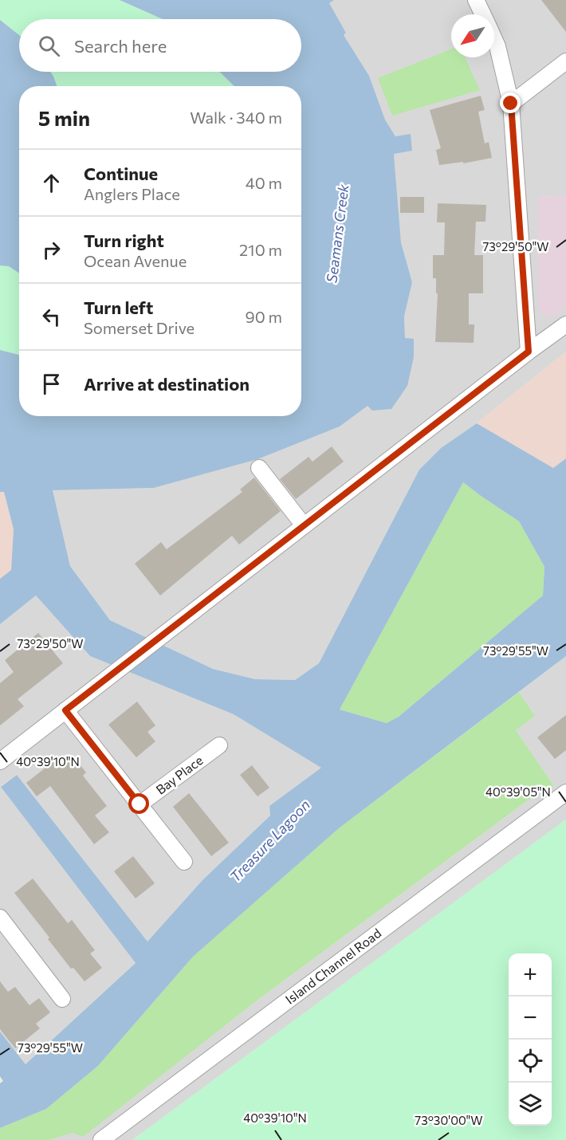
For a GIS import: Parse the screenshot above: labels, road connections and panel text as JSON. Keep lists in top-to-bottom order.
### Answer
{
  "streets": {
    "street": ["Bay Place", "Island Channel Road"]
  },
  "water": ["Seamans Creek", "Treasure Lagoon"],
  "north": "bottom left",
  "page": {
    "search": "Search here",
    "heading": ["5 min", "Walk · 340 m"],
    "list": [
      ["Continue", "Anglers Place", "40 m"],
      ["Turn right", "Ocean Avenue", "210 m"],
      ["Turn left", "Somerset Drive", "90 m"],
      "Arrive at destination"
    ],
    "map_buttons": ["+", "−"]
  },
  "coordinates": [
    "73°29'50\"W",
    "73°29'55\"W",
    "40°39'10\"N",
    "40°39'05\"N",
    "73°30'00\"W"
  ]
}
